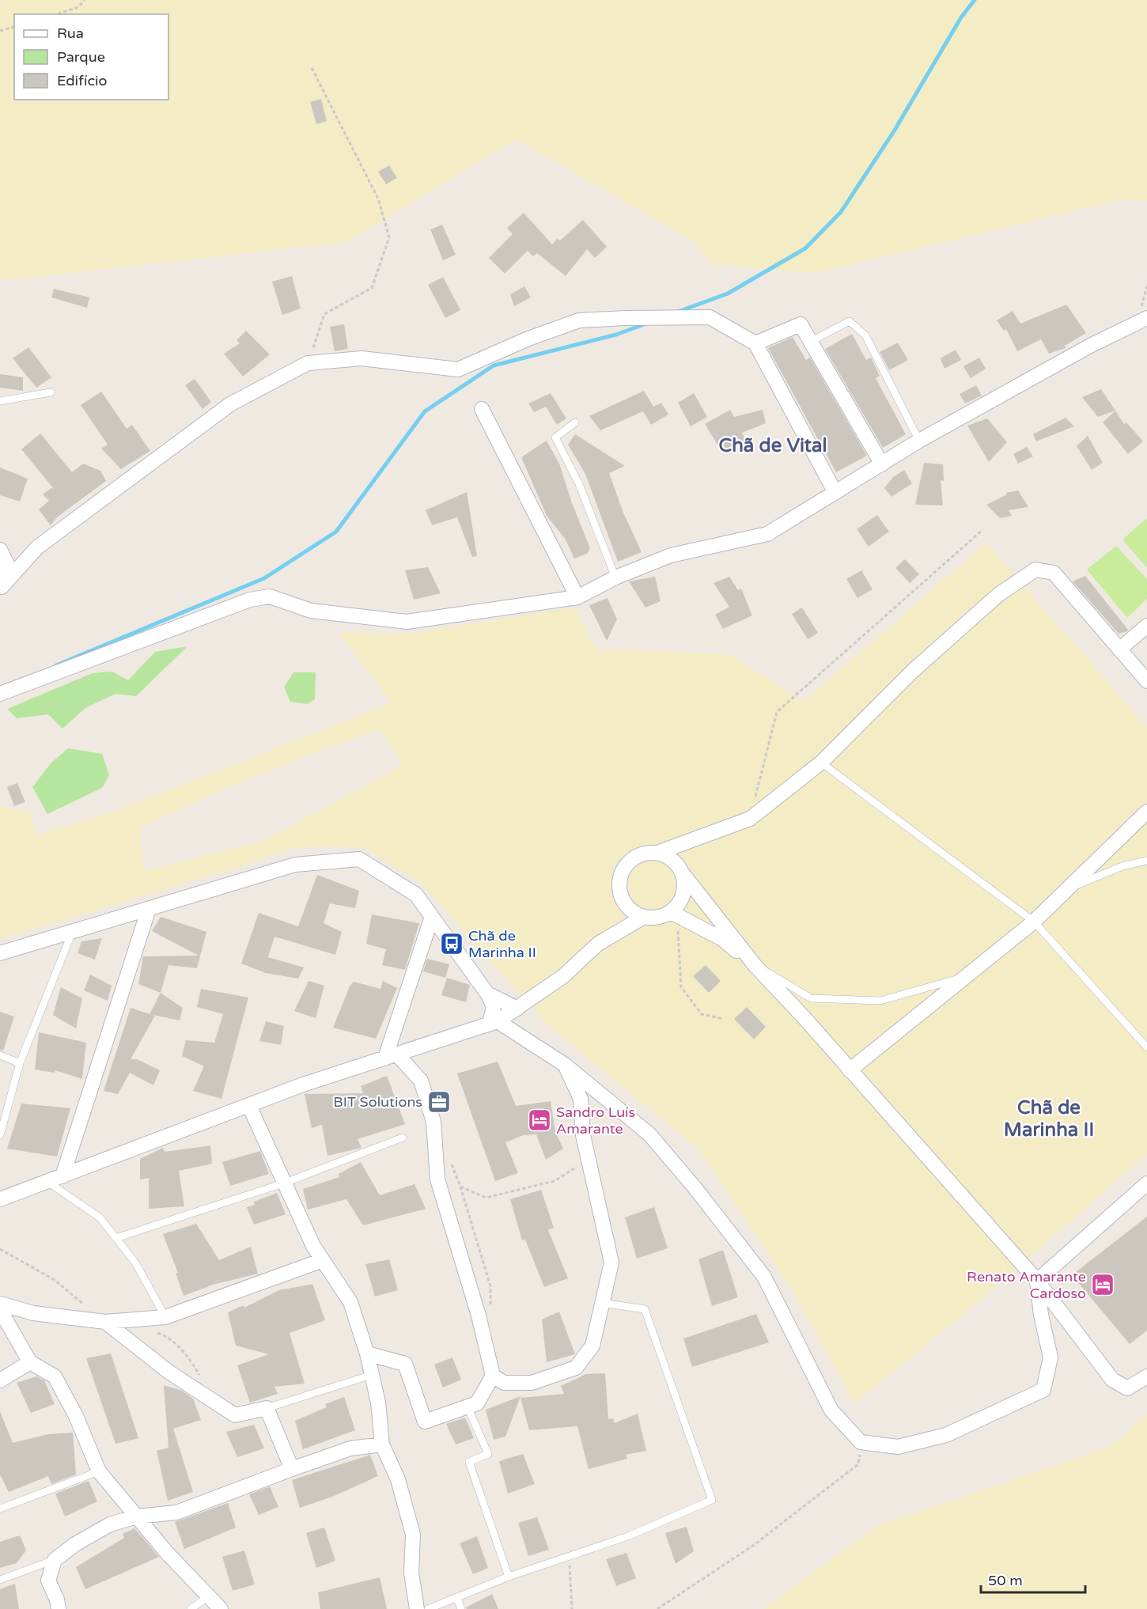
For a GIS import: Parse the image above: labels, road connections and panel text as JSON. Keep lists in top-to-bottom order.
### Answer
{
  "districts": ["Chã de Vital", "Chã de Marinha II"],
  "places": {
    "bus stop": ["Chã de Marinha II"],
    "office": ["BIT Solutions"],
    "hotel": ["Sandro Luís Amarante", "Renato Amarante Cardoso"]
  },
  "legend": ["Rua", "Parque", "Edifício"],
  "scale_bar": "50 m"
}
